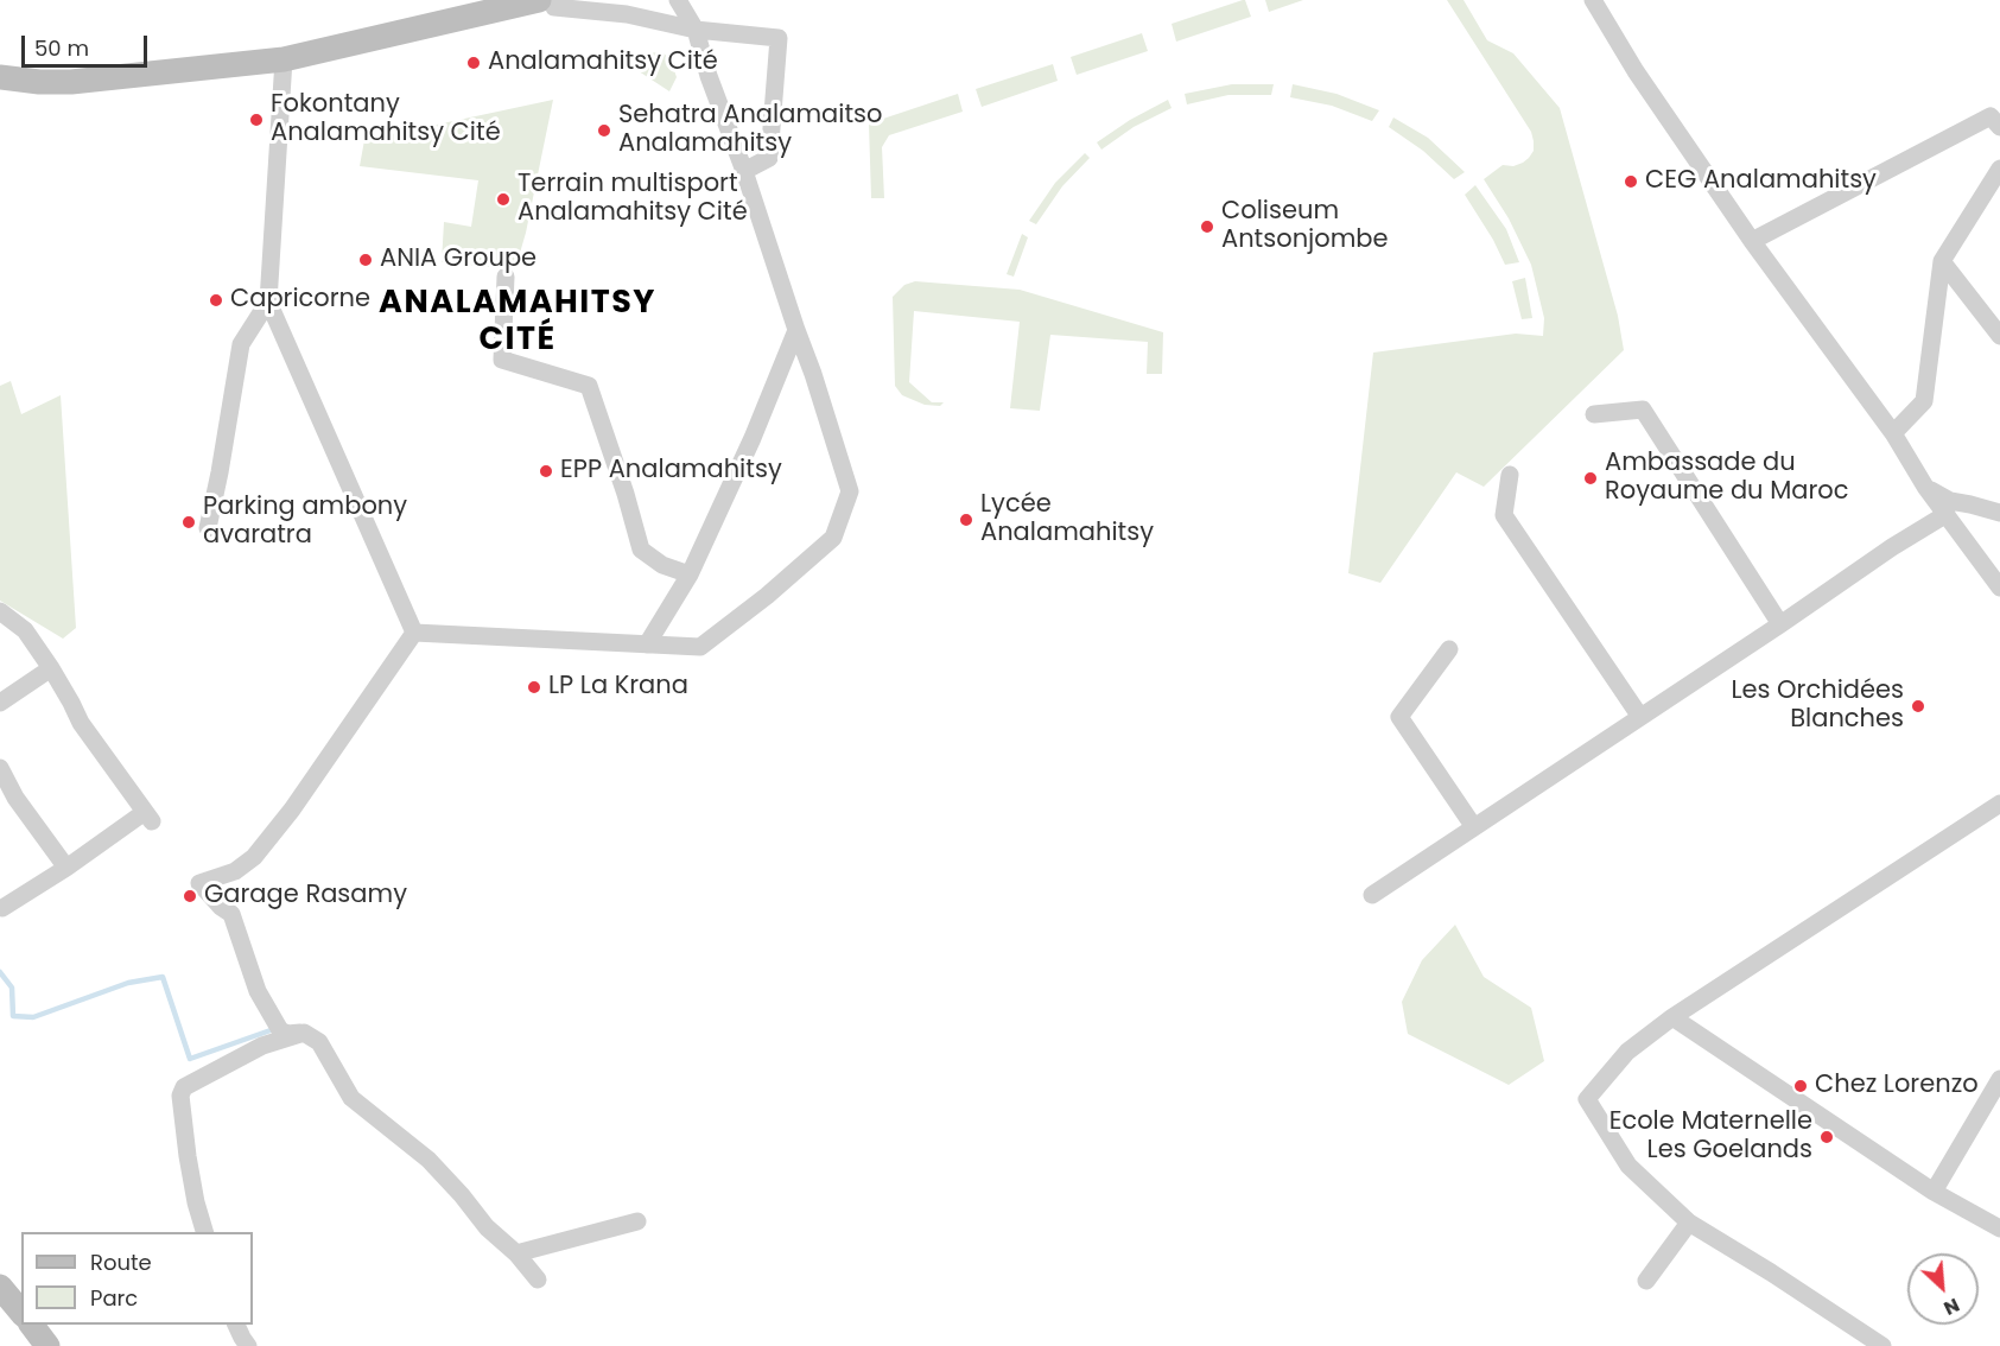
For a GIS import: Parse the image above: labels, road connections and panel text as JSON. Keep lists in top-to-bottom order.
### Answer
{
  "districts": ["ANALAMAHITSY CITÉ"],
  "places": [
    "Analamahitsy Cité",
    "Fokontany Analamahitsy Cité",
    "Sehatra Analamaitso Analamahitsy",
    "CEG Analamahitsy",
    "Terrain multisport Analamahitsy Cité",
    "Coliseum Antsonjombe",
    "ANIA Groupe",
    "Capricorne",
    "EPP Analamahitsy",
    "Ambassade du Royaume du Maroc",
    "Lycée Analamahitsy",
    "Parking ambony avaratra",
    "LP La Krana",
    "Les Orchidées Blanches",
    "Garage Rasamy",
    "Chez Lorenzo",
    "Ecole Maternelle Les Goelands"
  ],
  "legend": ["Route", "Parc"],
  "scale_bar": "50 m",
  "north": "bottom right"
}
